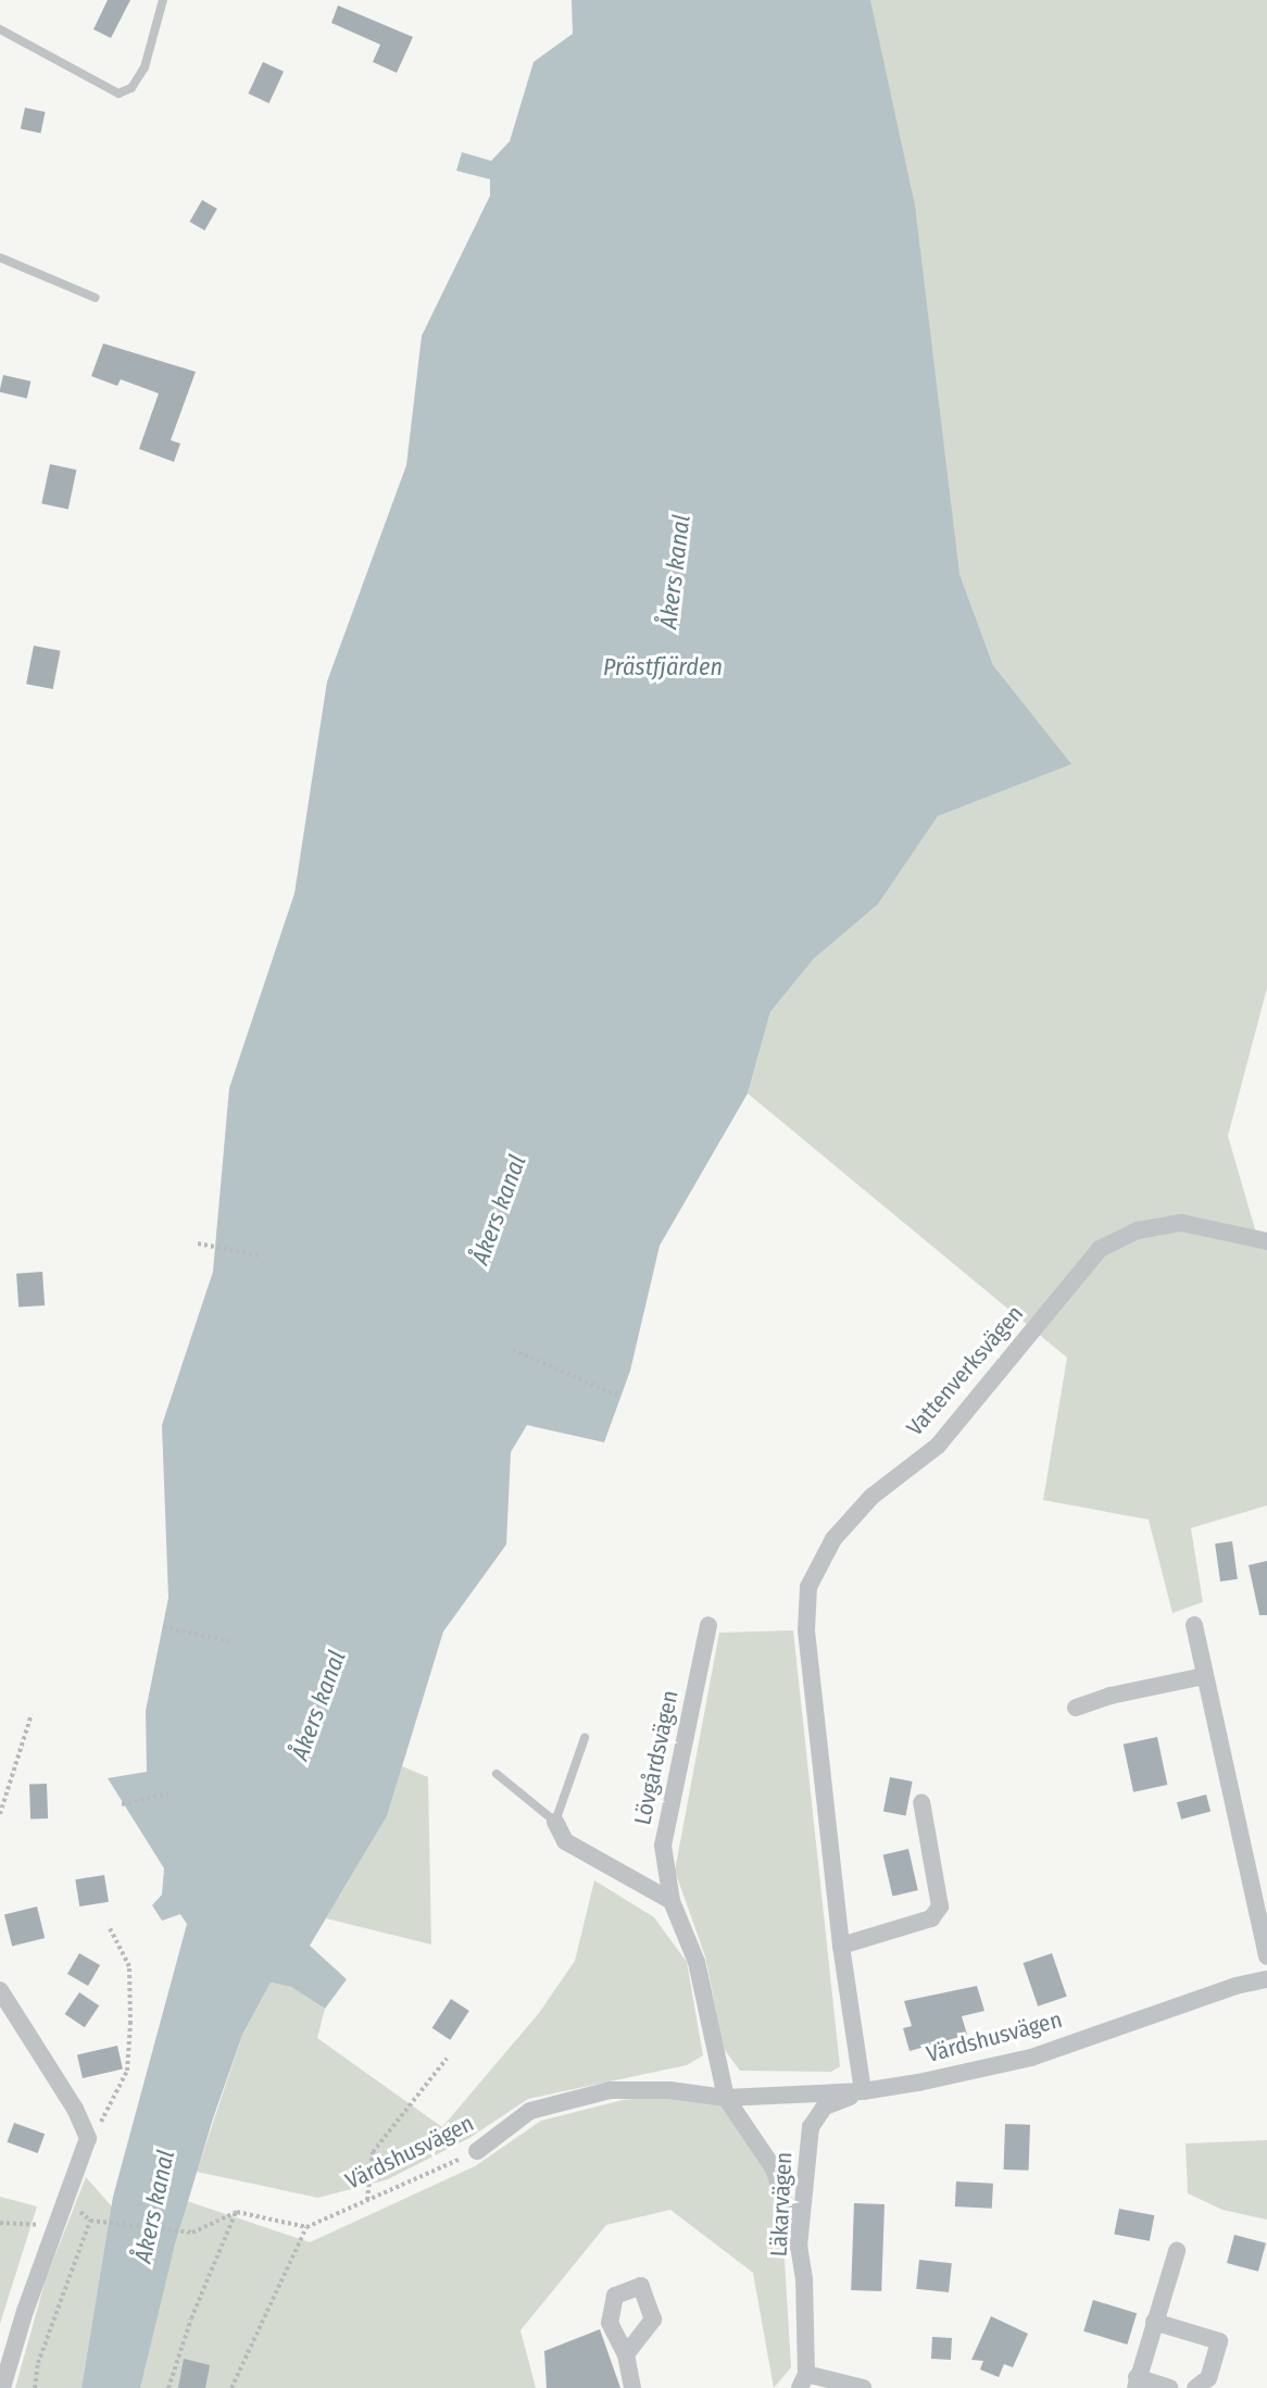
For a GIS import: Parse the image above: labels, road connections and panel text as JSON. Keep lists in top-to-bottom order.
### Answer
{
  "streets": {
    "street": [
      "Vattenverksvägen",
      "Lövgårdsvägen",
      "Värdshusvägen",
      "Läkarvägen"
    ]
  },
  "crossings": [
    ["Vattenverksvägen", "Värdshusvägen"],
    ["Vattenverksvägen", "Läkarvägen"],
    ["Lövgårdsvägen", "Värdshusvägen"],
    ["Värdshusvägen", "Läkarvägen"]
  ],
  "water": ["Åkers kanal", "Prästfjärden"]
}
